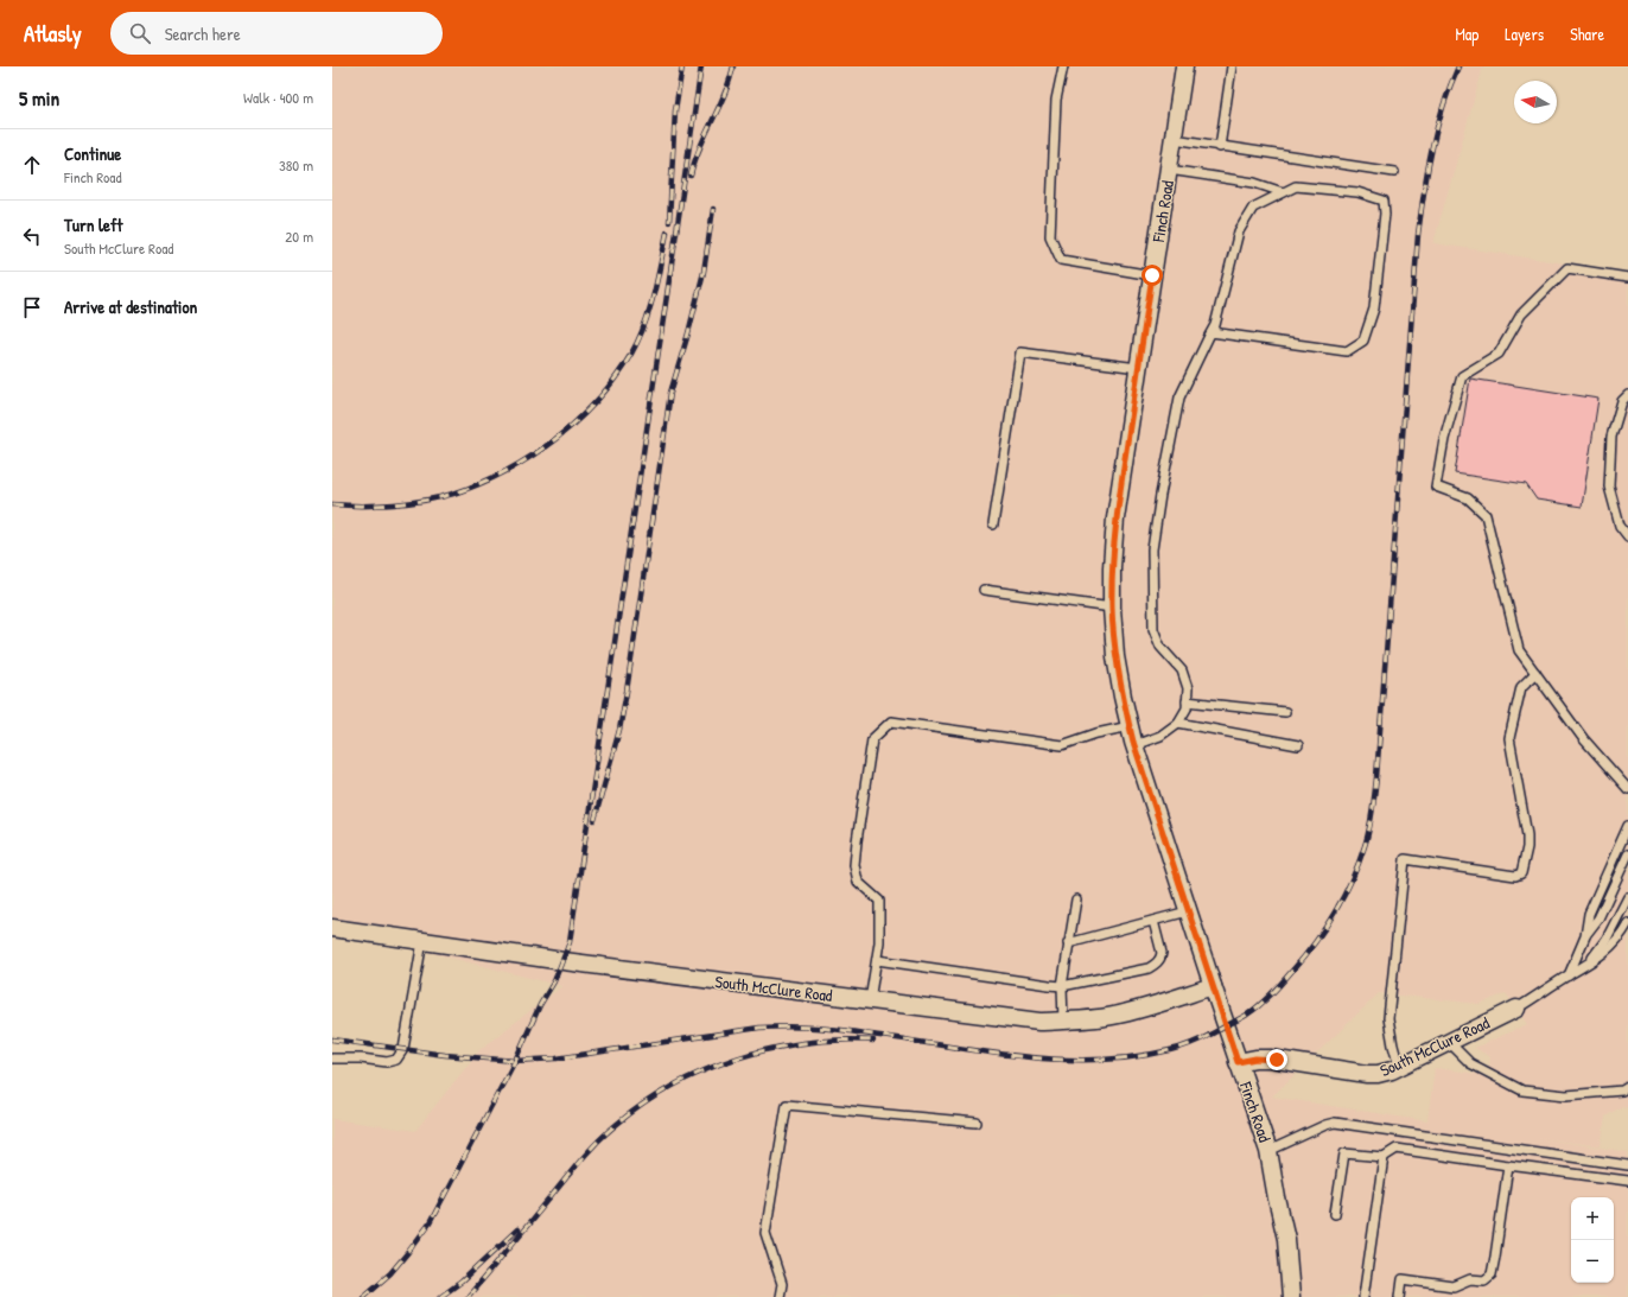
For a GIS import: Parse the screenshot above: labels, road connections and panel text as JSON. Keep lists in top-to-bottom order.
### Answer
{
  "streets": {
    "street": ["Finch Road", "South McClure Road"]
  },
  "crossings": [
    ["Finch Road", "South McClure Road"]
  ],
  "north": "left",
  "page": {
    "header": "Atlasly",
    "search": "Search here",
    "nav": ["Map", "Layers", "Share"],
    "heading": ["5 min", "Walk · 400 m"],
    "list": [
      ["Continue", "Finch Road", "380 m"],
      ["Turn left", "South McClure Road", "20 m"],
      "Arrive at destination"
    ],
    "map_buttons": ["+", "−"]
  }
}
